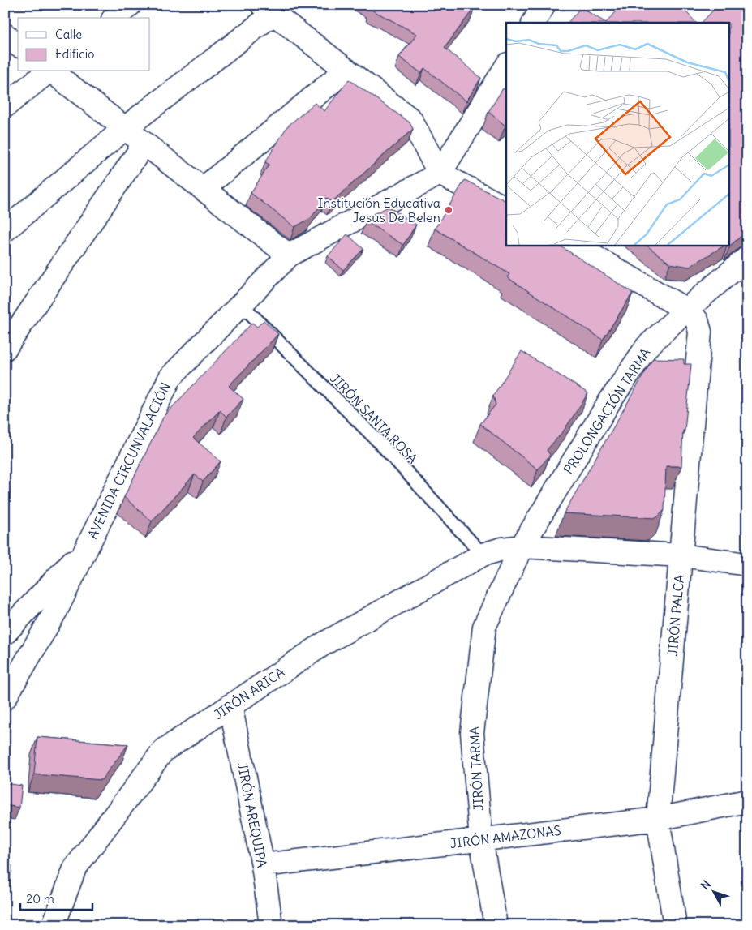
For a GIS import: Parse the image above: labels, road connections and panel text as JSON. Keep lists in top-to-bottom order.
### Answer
{
  "streets": {
    "street": [
      "PROLONGACIÓN TARMA",
      "AVENIDA CIRCUNVALACIÓN",
      "JIRÓN PALCA",
      "JIRÓN ARICA",
      "JIRÓN TARMA",
      "JIRÓN AREQUIPA",
      "JIRÓN AMAZONAS"
    ],
    "lane": ["JIRÓN SANTA ROSA"]
  },
  "crossings": [
    ["PROLONGACIÓN TARMA", "JIRÓN PALCA"],
    ["PROLONGACIÓN TARMA", "JIRÓN ARICA"],
    ["PROLONGACIÓN TARMA", "JIRÓN TARMA"],
    ["JIRÓN SANTA ROSA", "AVENIDA CIRCUNVALACIÓN"],
    ["JIRÓN SANTA ROSA", "JIRÓN ARICA"],
    ["JIRÓN PALCA", "JIRÓN ARICA"],
    ["JIRÓN PALCA", "JIRÓN AMAZONAS"],
    ["JIRÓN ARICA", "JIRÓN TARMA"],
    ["JIRÓN ARICA", "JIRÓN AREQUIPA"],
    ["JIRÓN TARMA", "JIRÓN AMAZONAS"],
    ["JIRÓN AREQUIPA", "JIRÓN AMAZONAS"]
  ],
  "places": ["Institución Educativa Jesus De Belen"],
  "legend": ["Calle", "Edificio"],
  "scale_bar": "20 m",
  "north": "top left"
}
